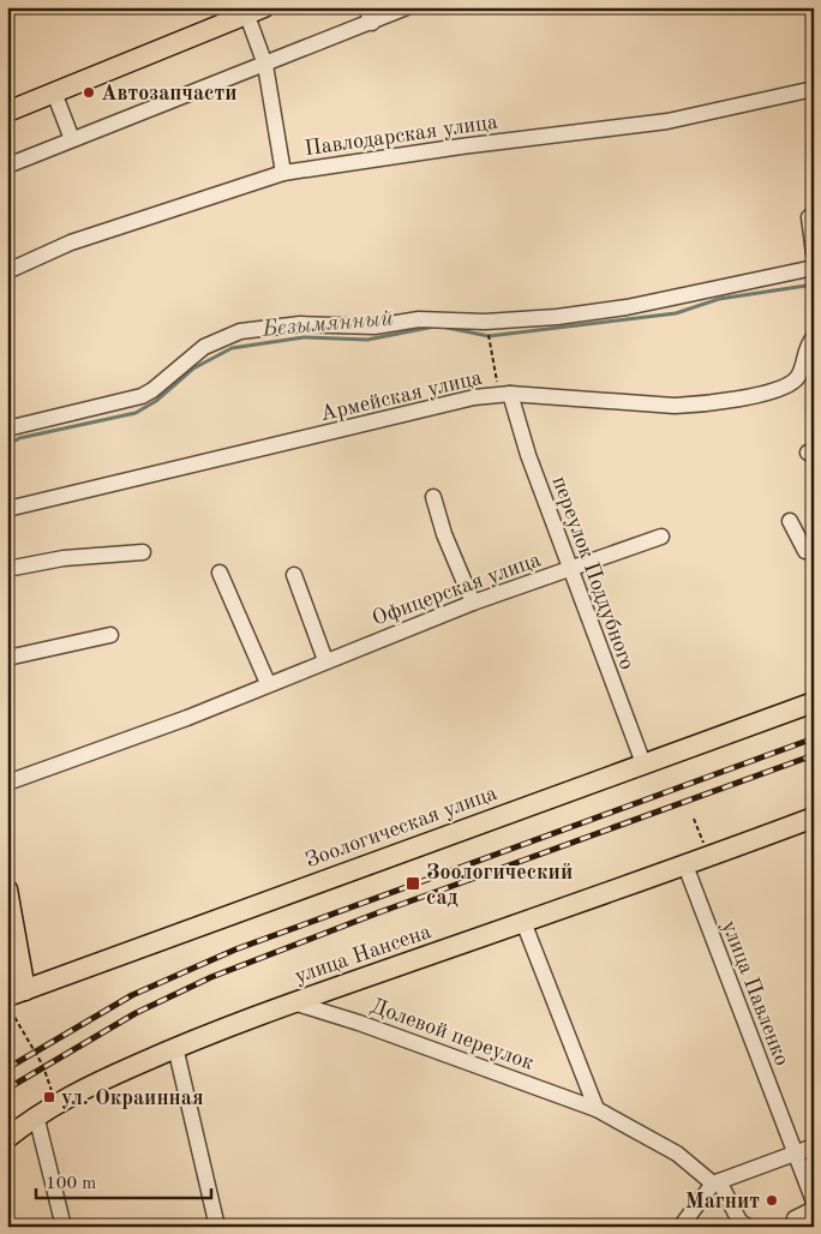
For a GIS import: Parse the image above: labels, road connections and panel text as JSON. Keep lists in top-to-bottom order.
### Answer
{
  "streets": {
    "main road": ["Зоологическая улица", "улица Нансена"],
    "street": [
      "Павлодарская улица",
      "Армейская улица",
      "переулок Поддубного",
      "Офицерская улица",
      "улица Павленко",
      "Долевой переулок"
    ]
  },
  "crossings": [
    ["Армейская улица", "переулок Поддубного"],
    ["переулок Поддубного", "Офицерская улица"],
    ["переулок Поддубного", "Зоологическая улица"],
    ["улица Нансена", "улица Павленко"],
    ["улица Нансена", "Долевой переулок"]
  ],
  "water": ["Безымянный"],
  "places": {
    "other": ["Автозапчасти", "Магнит"],
    "transit": ["Зоологический сад", "ул. Окраинная"]
  },
  "scale_bar": "100 m"
}
